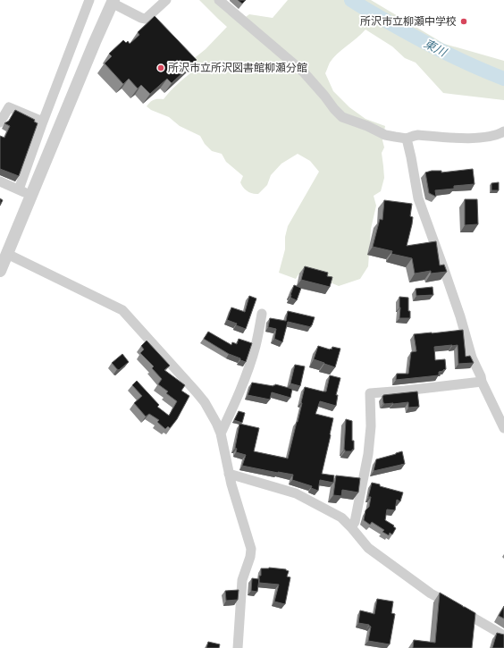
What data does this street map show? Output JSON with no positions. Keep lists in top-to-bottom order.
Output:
{
  "water": ["東川"],
  "places": ["所沢市立柳瀬中学校", "所沢市立所沢図書館柳瀬分館"]
}
